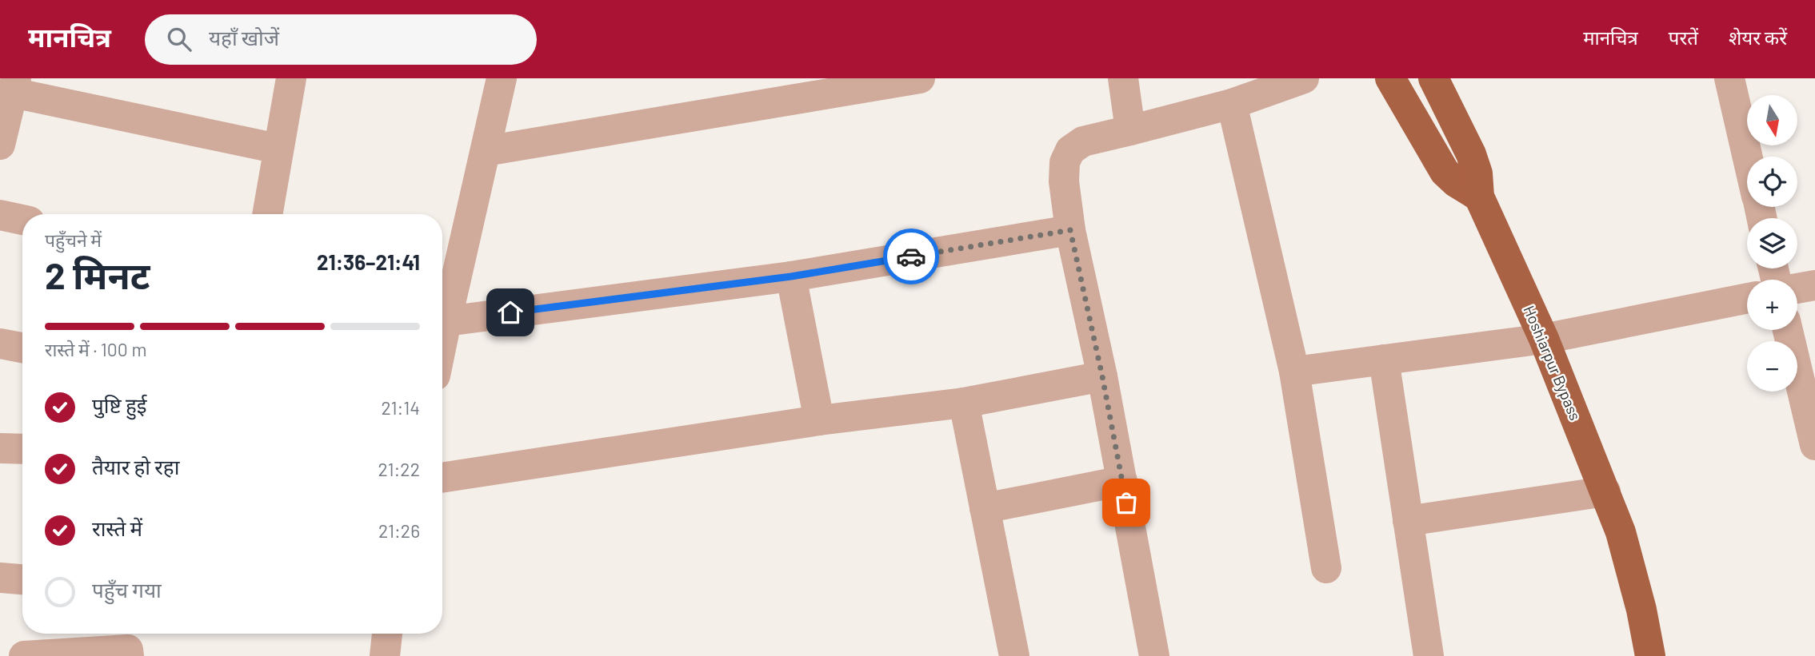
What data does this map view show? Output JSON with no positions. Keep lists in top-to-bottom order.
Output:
{
  "streets": {
    "highway": ["Hoshiarpur Bypass"]
  },
  "north": "bottom",
  "page": {
    "header": "मानचित्र",
    "search": "यहाँ खोजें",
    "nav": ["मानचित्र", "परतें", "शेयर करें"],
    "map_buttons": ["+", "−"],
    "heading": ["2 मिनट", "पहुँचने में", "21:36–21:41"],
    "bar": "रास्ते में · 100 m",
    "list": [
      ["पुष्टि हुई", "21:14"],
      ["तैयार हो रहा", "21:22"],
      ["रास्ते में", "21:26"],
      "पहुँच गया"
    ]
  }
}
